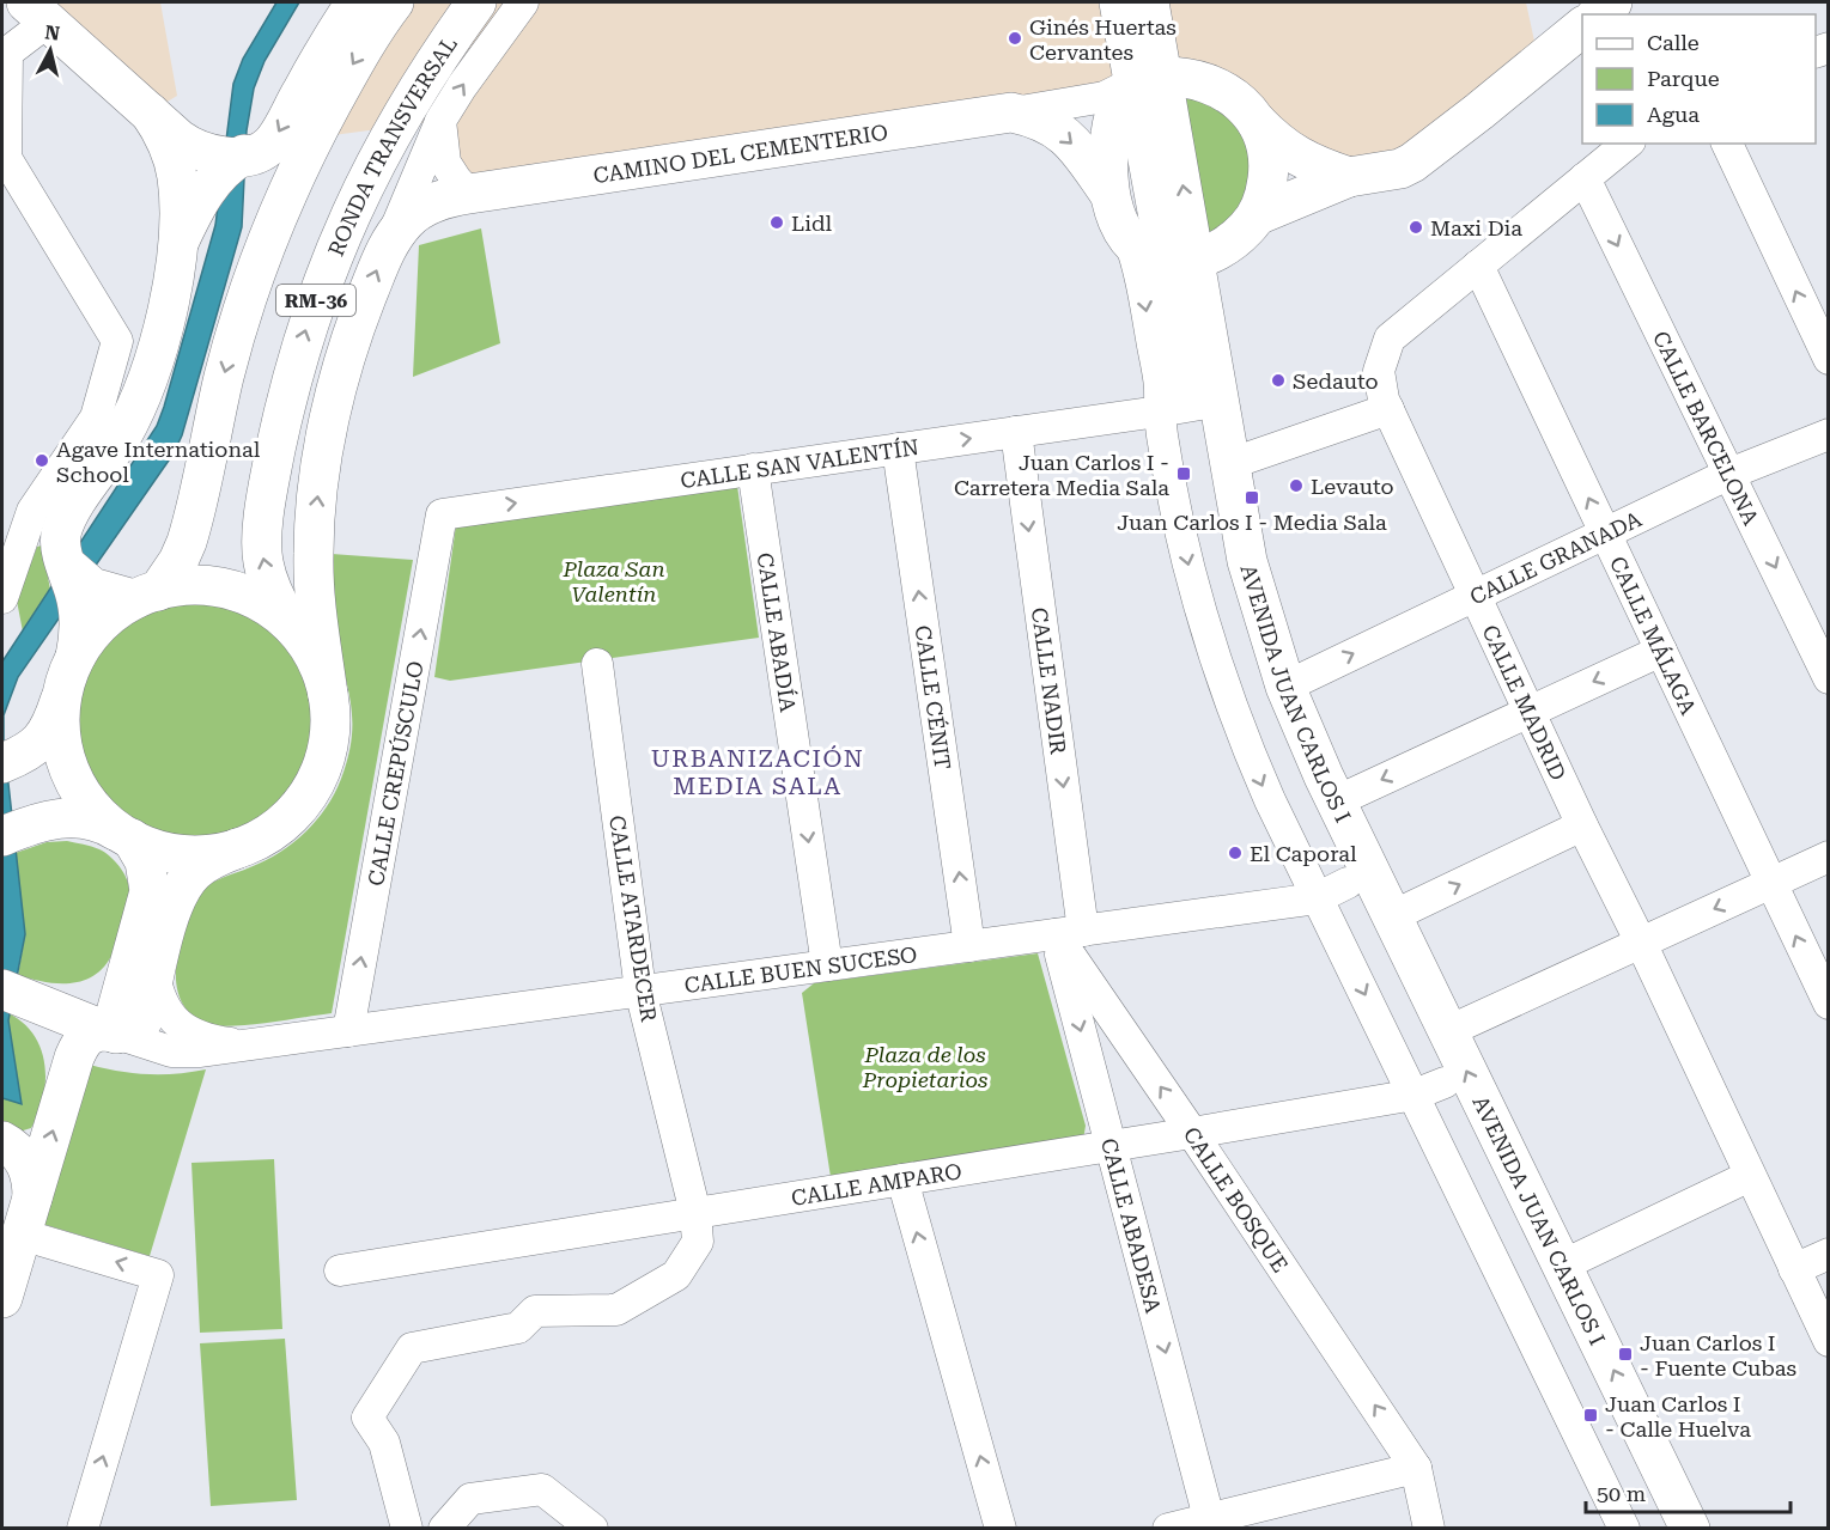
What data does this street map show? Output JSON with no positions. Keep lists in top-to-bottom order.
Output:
{
  "streets": {
    "main road": [
      "RONDA TRANSVERSAL",
      "CAMINO DEL CEMENTERIO",
      "RM-36",
      "AVENIDA JUAN CARLOS I"
    ],
    "street": [
      "CALLE BARCELONA",
      "CALLE SAN VALENTÍN",
      "CALLE GRANADA",
      "CALLE ABADÍA",
      "CALLE MÁLAGA",
      "CALLE NADIR",
      "CALLE CÉNIT",
      "CALLE MADRID",
      "CALLE CREPÚSCULO",
      "CALLE ATARDECER",
      "CALLE BUEN SUCESO",
      "CALLE AMPARO",
      "CALLE BOSQUE",
      "CALLE ABADESA"
    ]
  },
  "crossings": [
    ["RONDA TRANSVERSAL", "RM-36"],
    ["CAMINO DEL CEMENTERIO", "RM-36"],
    ["CAMINO DEL CEMENTERIO", "AVENIDA JUAN CARLOS I"],
    ["CALLE BARCELONA", "CALLE GRANADA"],
    ["CALLE BARCELONA", "CALLE MADRID"],
    ["CALLE SAN VALENTÍN", "CALLE ABADÍA"],
    ["CALLE SAN VALENTÍN", "CALLE NADIR"],
    ["CALLE SAN VALENTÍN", "AVENIDA JUAN CARLOS I"],
    ["CALLE SAN VALENTÍN", "CALLE CÉNIT"],
    ["CALLE SAN VALENTÍN", "CALLE CREPÚSCULO"],
    ["CALLE GRANADA", "CALLE MÁLAGA"],
    ["CALLE GRANADA", "AVENIDA JUAN CARLOS I"],
    ["CALLE GRANADA", "CALLE MADRID"],
    ["CALLE ABADÍA", "CALLE BUEN SUCESO"],
    ["CALLE MÁLAGA", "CALLE MADRID"],
    ["CALLE NADIR", "CALLE BUEN SUCESO"],
    ["CALLE NADIR", "CALLE BOSQUE"],
    ["CALLE NADIR", "CALLE ABADESA"],
    ["AVENIDA JUAN CARLOS I", "CALLE BUEN SUCESO"],
    ["AVENIDA JUAN CARLOS I", "CALLE AMPARO"],
    ["CALLE CÉNIT", "CALLE BUEN SUCESO"],
    ["CALLE CREPÚSCULO", "CALLE BUEN SUCESO"],
    ["CALLE ATARDECER", "CALLE BUEN SUCESO"],
    ["CALLE ATARDECER", "CALLE AMPARO"],
    ["CALLE BUEN SUCESO", "CALLE BOSQUE"],
    ["CALLE BUEN SUCESO", "CALLE ABADESA"],
    ["CALLE AMPARO", "CALLE BOSQUE"],
    ["CALLE AMPARO", "CALLE ABADESA"],
    ["CALLE BOSQUE", "CALLE ABADESA"]
  ],
  "one_way": [
    "CALLE SAN VALENTÍN",
    "CALLE ABADÍA",
    "CALLE MÁLAGA",
    "CALLE NADIR",
    "CALLE CÉNIT",
    "CALLE CREPÚSCULO",
    "CALLE BOSQUE"
  ],
  "districts": ["URBANIZACIÓN MEDIA SALA"],
  "parks": ["Plaza San Valentín", "Plaza de los Propietarios"],
  "places": {
    "other": [
      "Ginés Huertas Cervantes",
      "Lidl",
      "Maxi Dia",
      "Sedauto",
      "Agave International School",
      "Levauto",
      "El Caporal"
    ],
    "transit": [
      "Juan Carlos I - Carretera Media Sala",
      "Juan Carlos I - Media Sala",
      "Juan Carlos I - Fuente Cubas",
      "Juan Carlos I - Calle Huelva"
    ]
  },
  "legend": ["Calle", "Parque", "Agua"],
  "scale_bar": "50 m",
  "north": "top"
}
